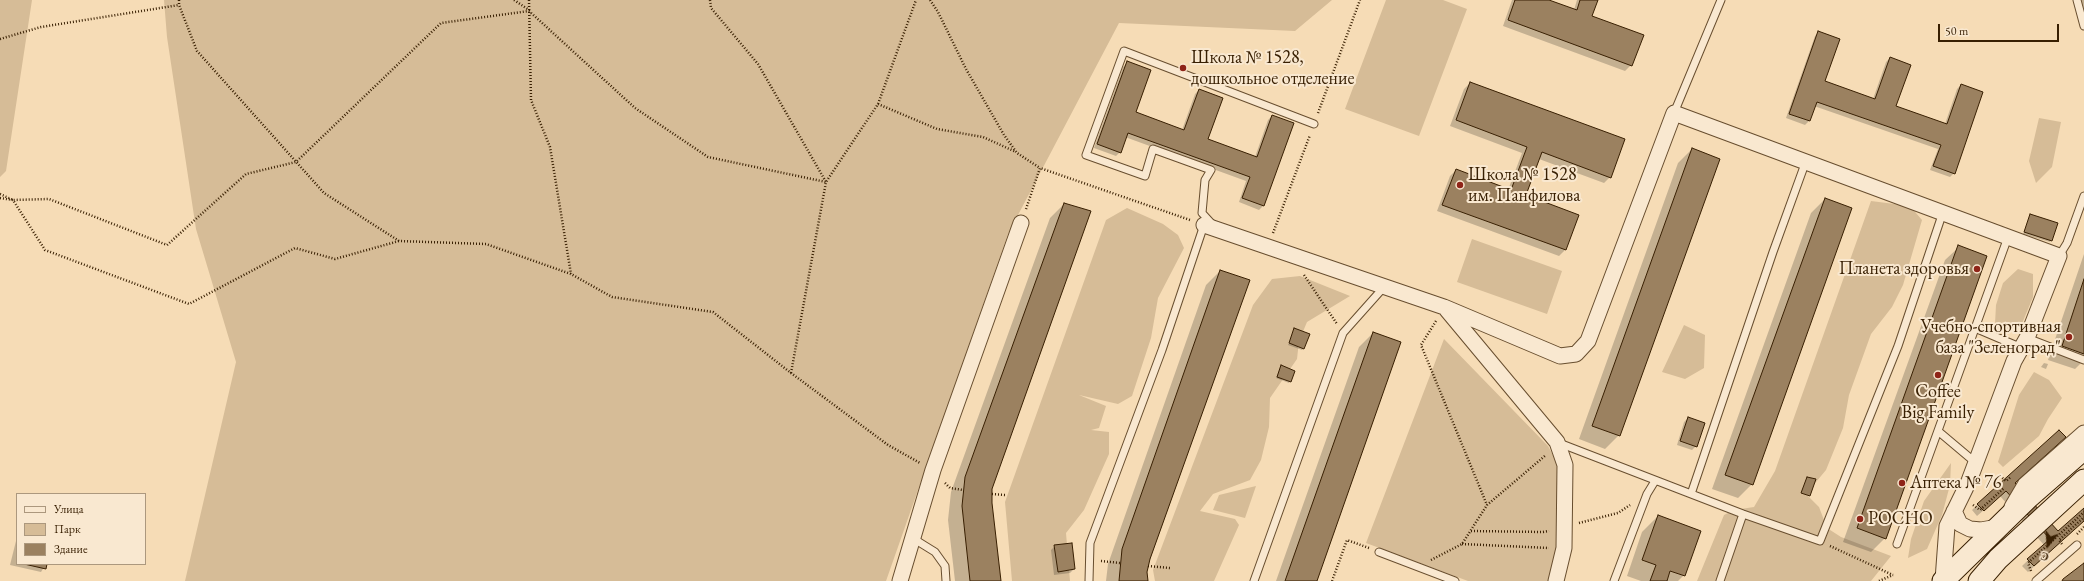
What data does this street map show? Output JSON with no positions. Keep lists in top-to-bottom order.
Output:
{
  "places": [
    "Школа № 1528, дошкольное отделение",
    "Школа № 1528 им. Панфилова",
    "Планета здоровья",
    "Учебно-спортивная база \"Зеленоград\"",
    "Coffee Big Family",
    "Аптека № 76",
    "РОСНО"
  ],
  "legend": ["Улица", "Парк", "Здание"],
  "scale_bar": "50 m",
  "north": "bottom"
}
